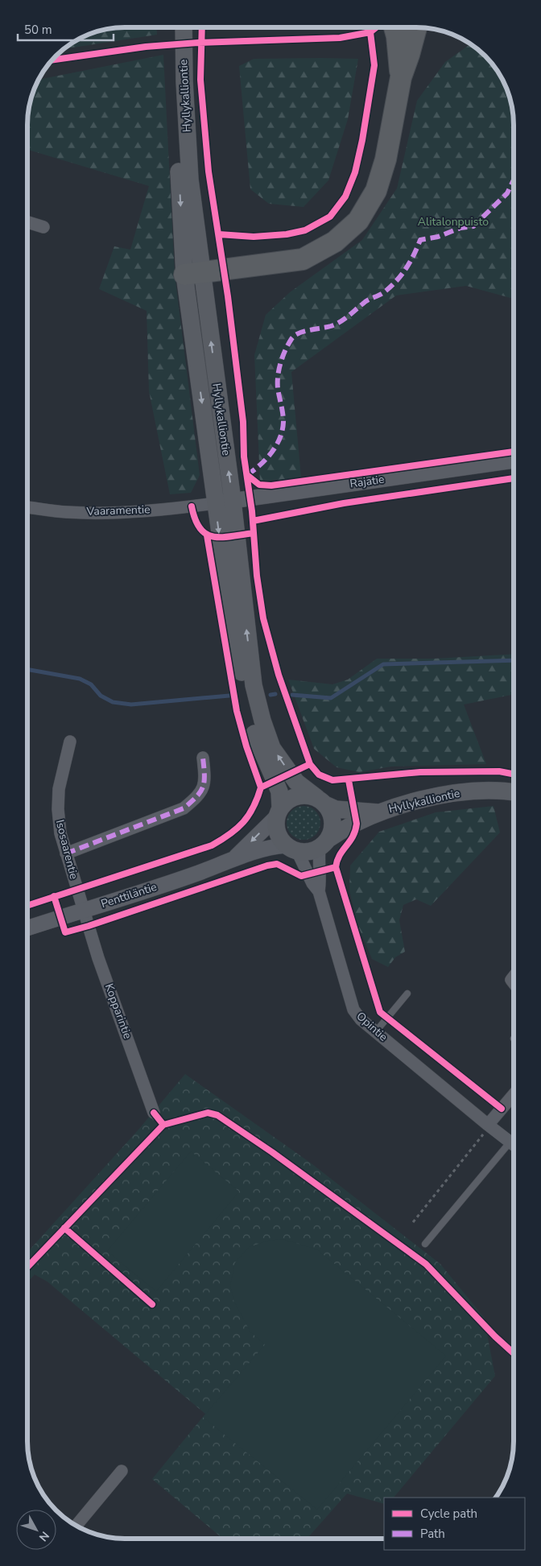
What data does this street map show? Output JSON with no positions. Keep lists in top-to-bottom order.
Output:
{
  "streets": {
    "main road": ["Hyllykalliontie"],
    "street": [
      "Rajatie",
      "Vaaramentie",
      "Isosaarentie",
      "Penttiläntie",
      "Kopparintie",
      "Opintie"
    ]
  },
  "crossings": [
    ["Hyllykalliontie", "Rajatie"],
    ["Hyllykalliontie", "Vaaramentie"],
    ["Hyllykalliontie", "Penttiläntie"],
    ["Hyllykalliontie", "Opintie"],
    ["Rajatie", "Vaaramentie"],
    ["Isosaarentie", "Penttiläntie"],
    ["Isosaarentie", "Kopparintie"],
    ["Penttiläntie", "Kopparintie"],
    ["Penttiläntie", "Opintie"]
  ],
  "parks": ["Alitalonpuisto"],
  "legend": ["Cycle path", "Path"],
  "scale_bar": "50 m",
  "north": "bottom right"
}
